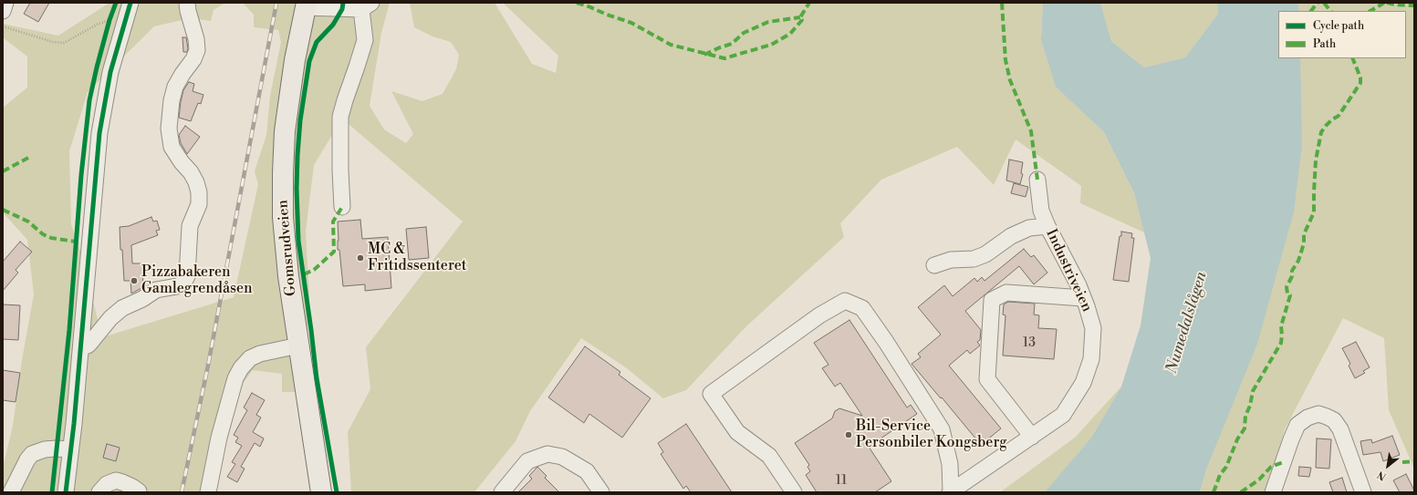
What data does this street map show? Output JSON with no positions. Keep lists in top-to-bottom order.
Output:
{
  "streets": {
    "main road": ["Gomsrudveien"],
    "street": ["Industriveien"]
  },
  "water": ["Numedalslågen"],
  "places": ["MC & Fritidssenteret", "Pizzabakeren Gamlegrendåsen", "Bil-Service Personbiler Kongsberg"],
  "house_numbers": ["13", "11"],
  "legend": ["Cycle path", "Path"],
  "north": "bottom left"
}
